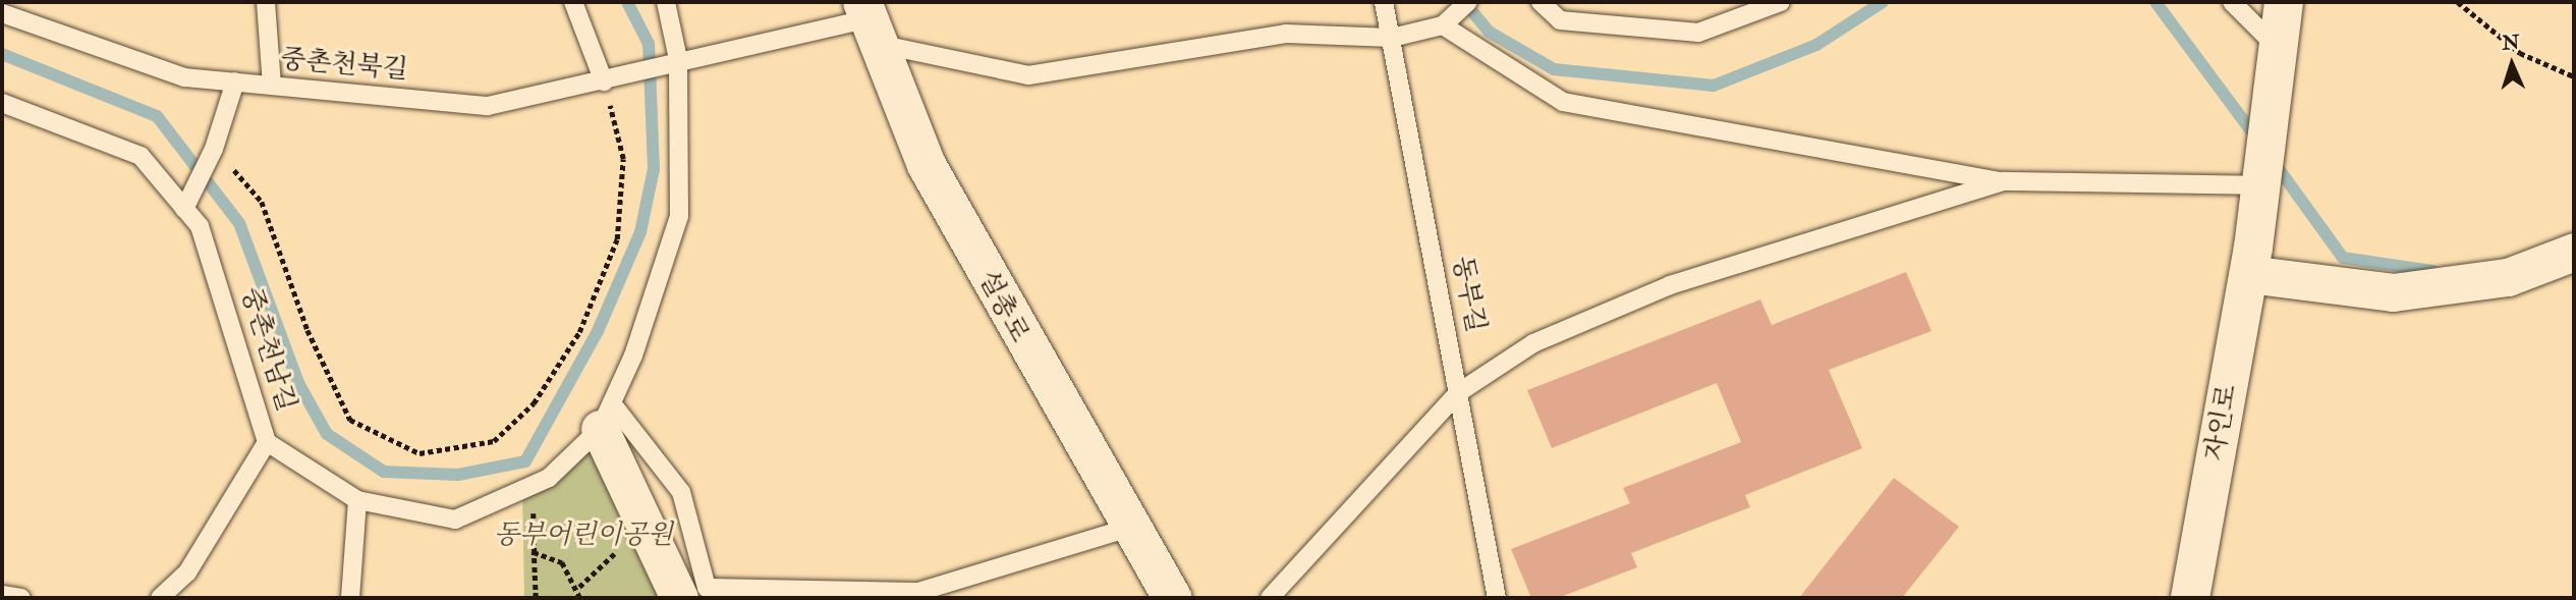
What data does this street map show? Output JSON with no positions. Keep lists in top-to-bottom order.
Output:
{
  "streets": {
    "main road": ["설총로", "자인로"],
    "lane": ["중촌천북길", "동부길", "중촌천남길"]
  },
  "crossings": [
    ["중촌천북길", "설총로"],
    ["중촌천북길", "중촌천남길"]
  ],
  "parks": ["동부어린이공원"],
  "north": "top"
}
